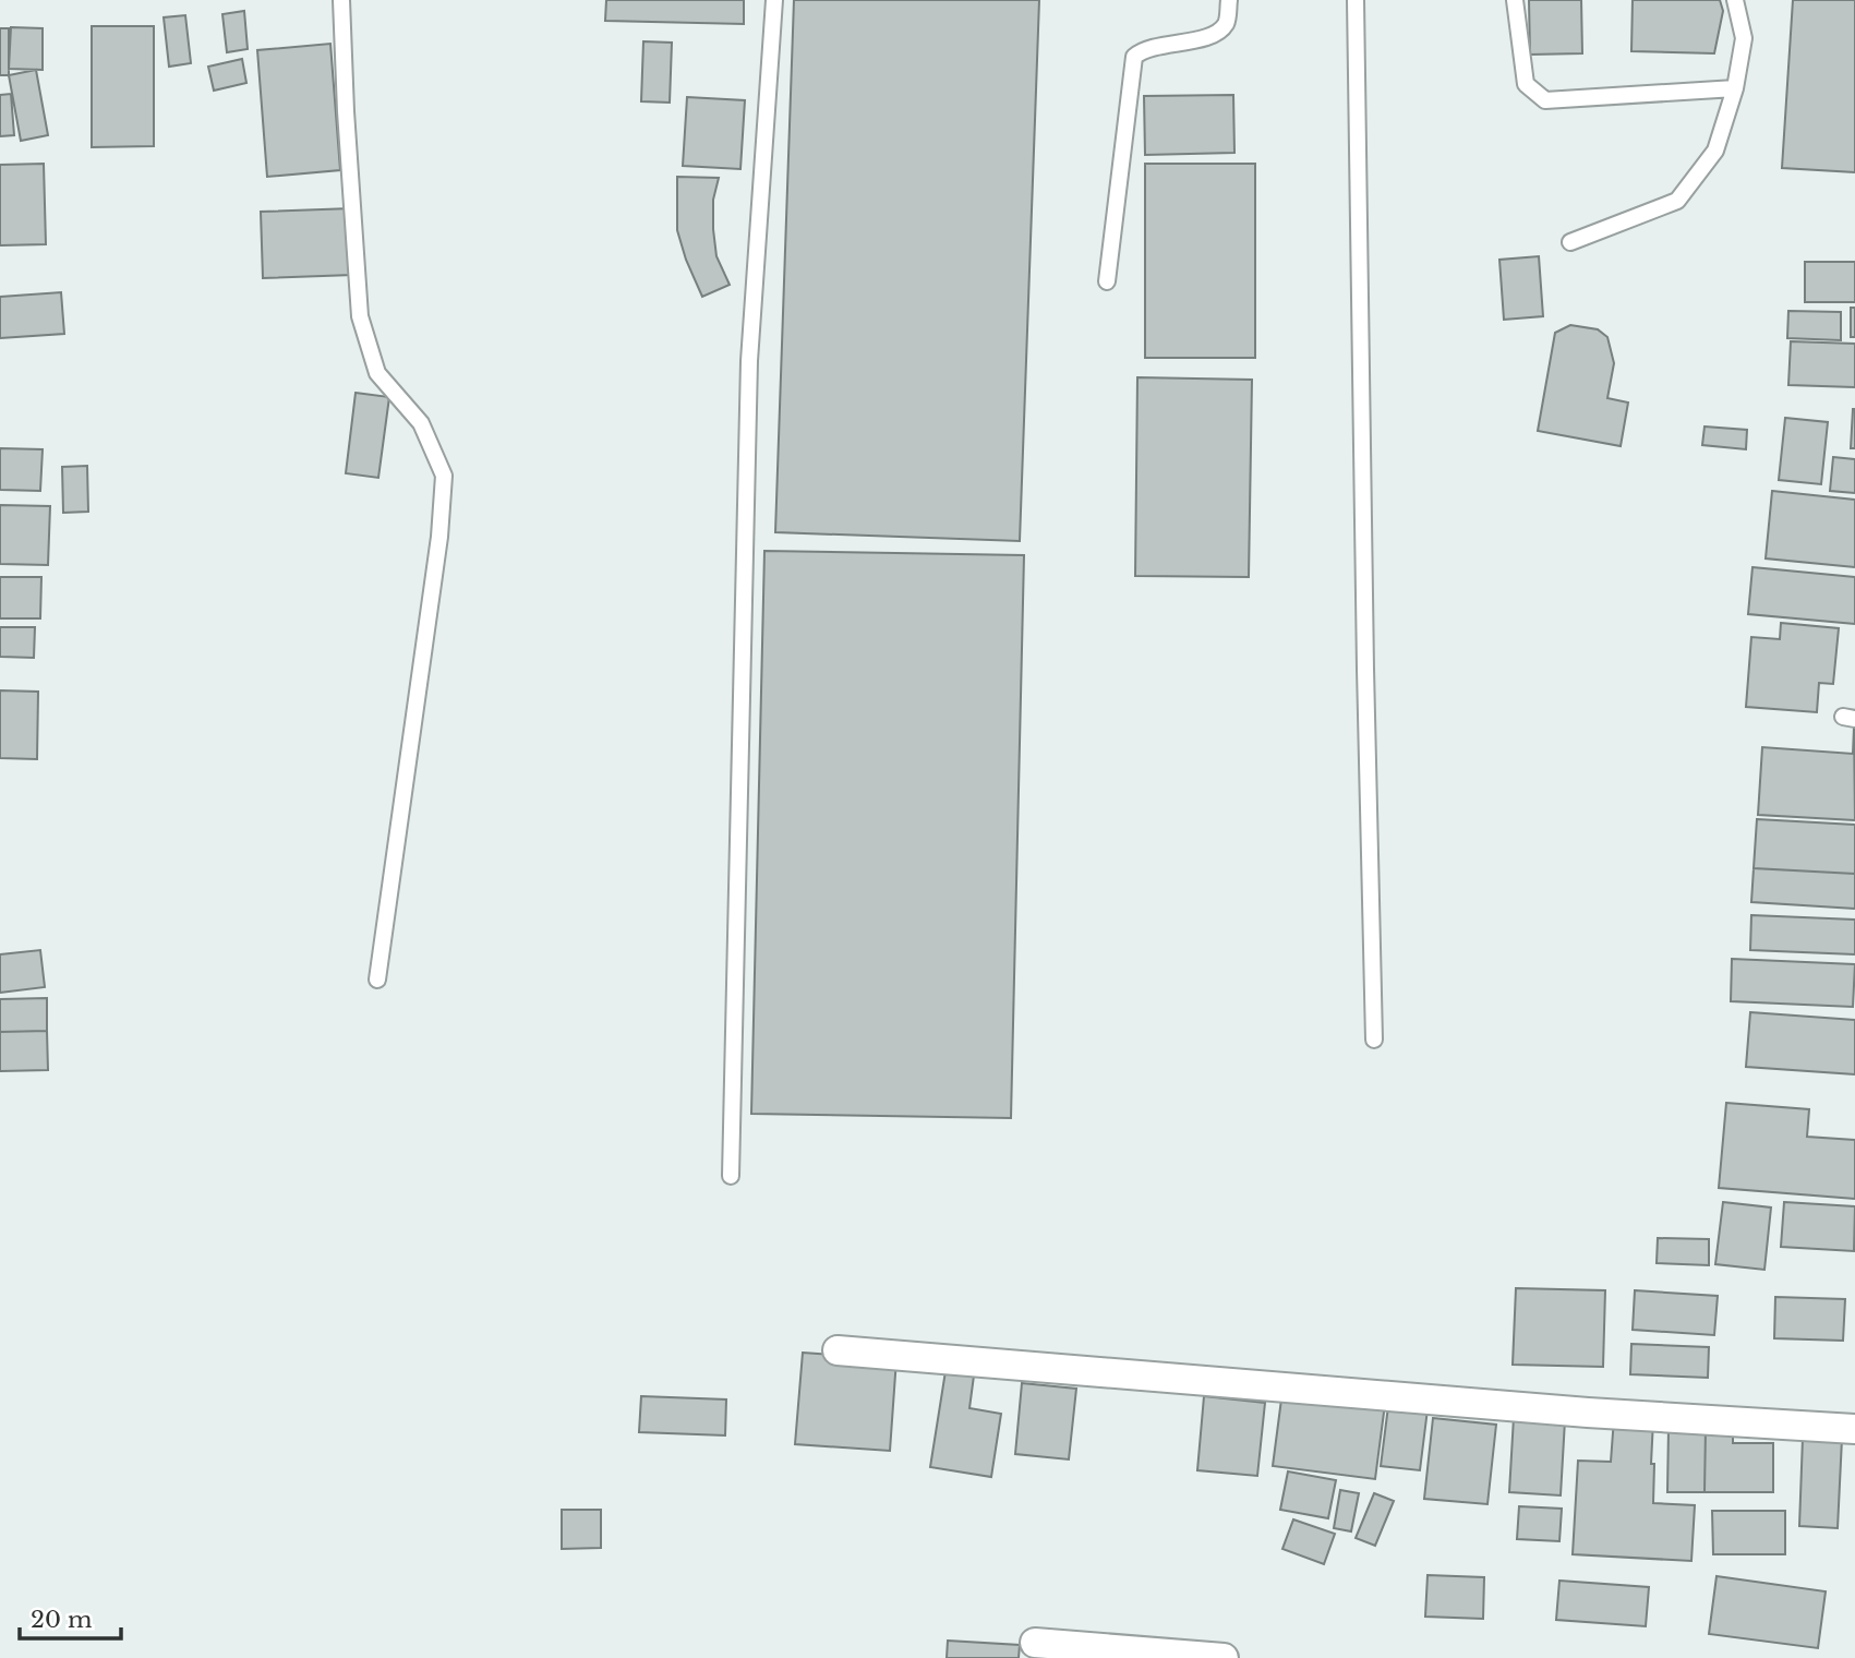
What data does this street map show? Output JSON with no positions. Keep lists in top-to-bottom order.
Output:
{
  "scale_bar": "20 m"
}
